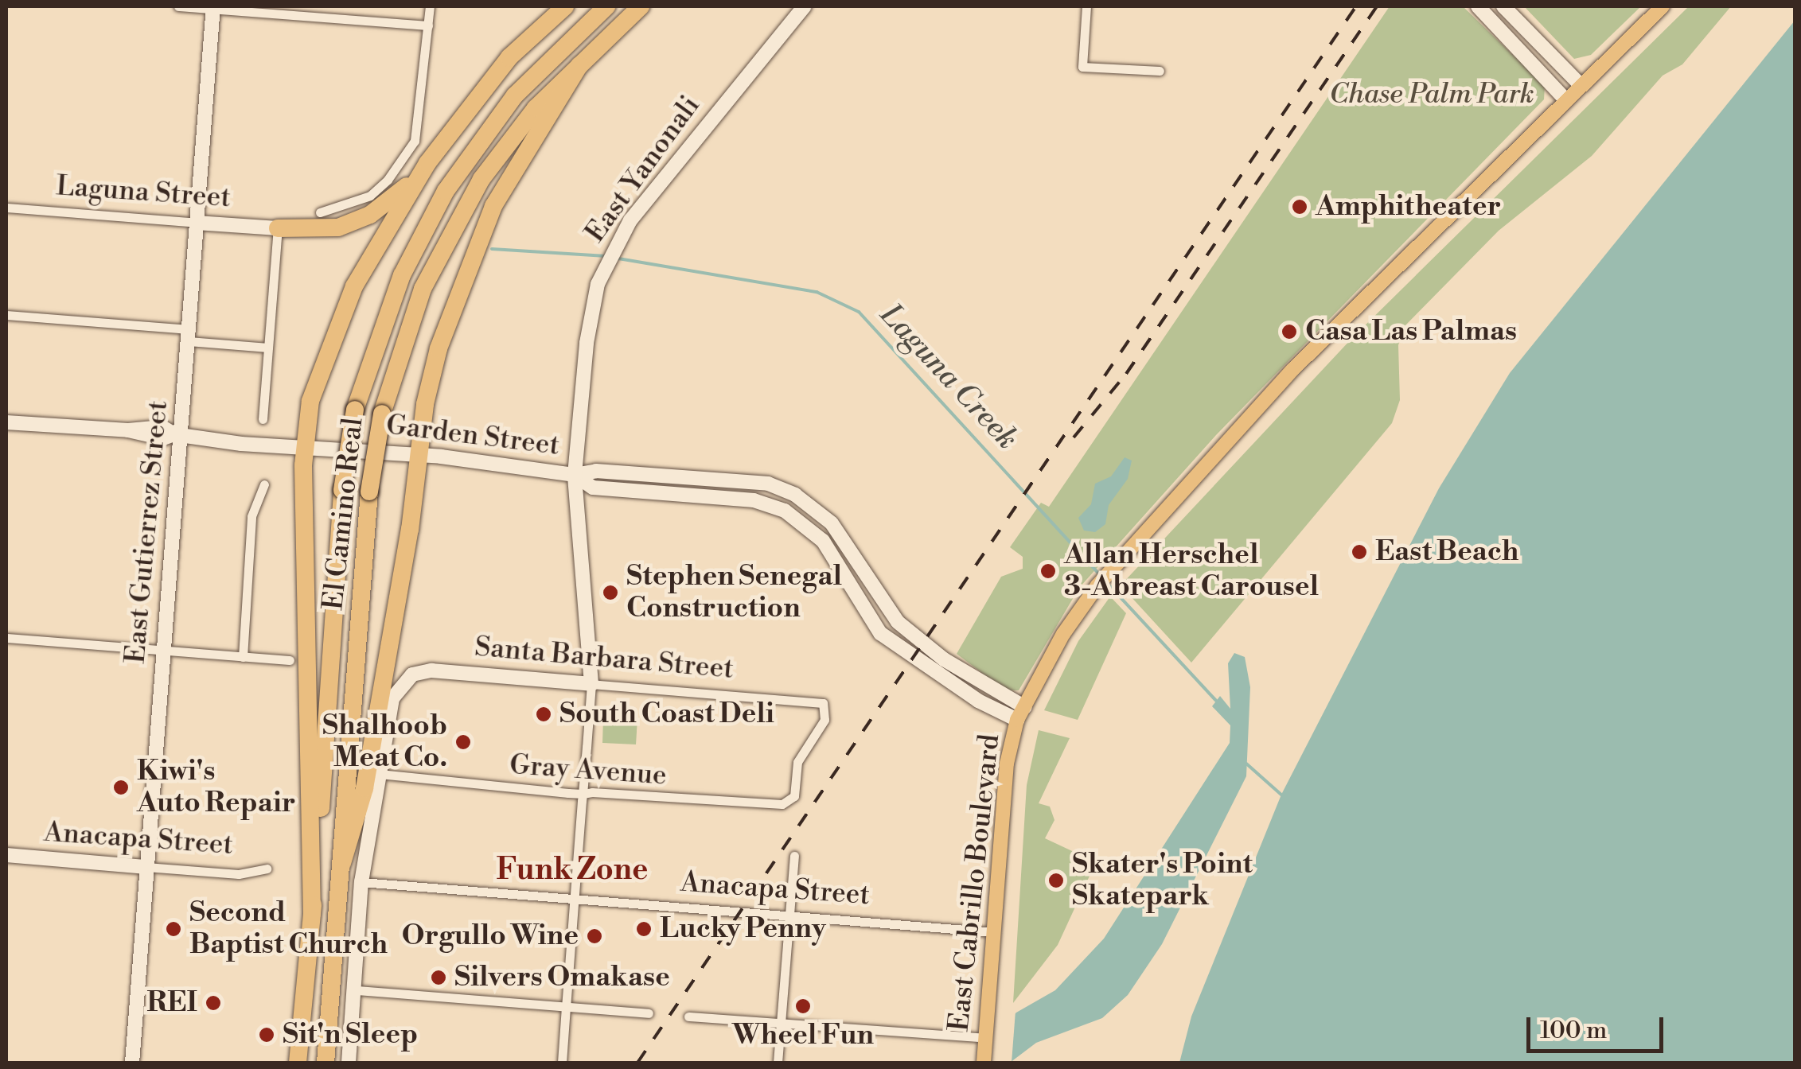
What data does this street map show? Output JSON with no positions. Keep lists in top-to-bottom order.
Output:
{
  "streets": {
    "highway": ["El Camino Real"],
    "main road": [
      "East Yanonali",
      "Laguna Street",
      "Garden Street",
      "East Gutierrez Street",
      "Santa Barbara Street",
      "Anacapa Street",
      "East Cabrillo Boulevard"
    ],
    "street": ["Gray Avenue"]
  },
  "crossings": [
    ["East Yanonali", "Garden Street"],
    ["East Yanonali", "Santa Barbara Street"],
    ["Laguna Street", "East Gutierrez Street"],
    ["Garden Street", "East Gutierrez Street"],
    ["Garden Street", "East Cabrillo Boulevard"],
    ["East Gutierrez Street", "Anacapa Street"],
    ["Santa Barbara Street", "Gray Avenue"],
    ["Anacapa Street", "East Cabrillo Boulevard"]
  ],
  "districts": ["Funk Zone"],
  "water": ["Laguna Creek"],
  "parks": ["Chase Palm Park"],
  "places": [
    "Amphitheater",
    "Casa Las Palmas",
    "East Beach",
    "Allan Herschel 3-Abreast Carousel",
    "Stephen Senegal Construction",
    "South Coast Deli",
    "Shalhoob Meat Co.",
    "Kiwi's Auto Repair",
    "Skater's Point Skatepark",
    "Second Baptist Church",
    "Lucky Penny",
    "Orgullo Wine",
    "Silvers Omakase",
    "REI",
    "Wheel Fun",
    "Sit'n Sleep"
  ],
  "scale_bar": "100 m"
}
